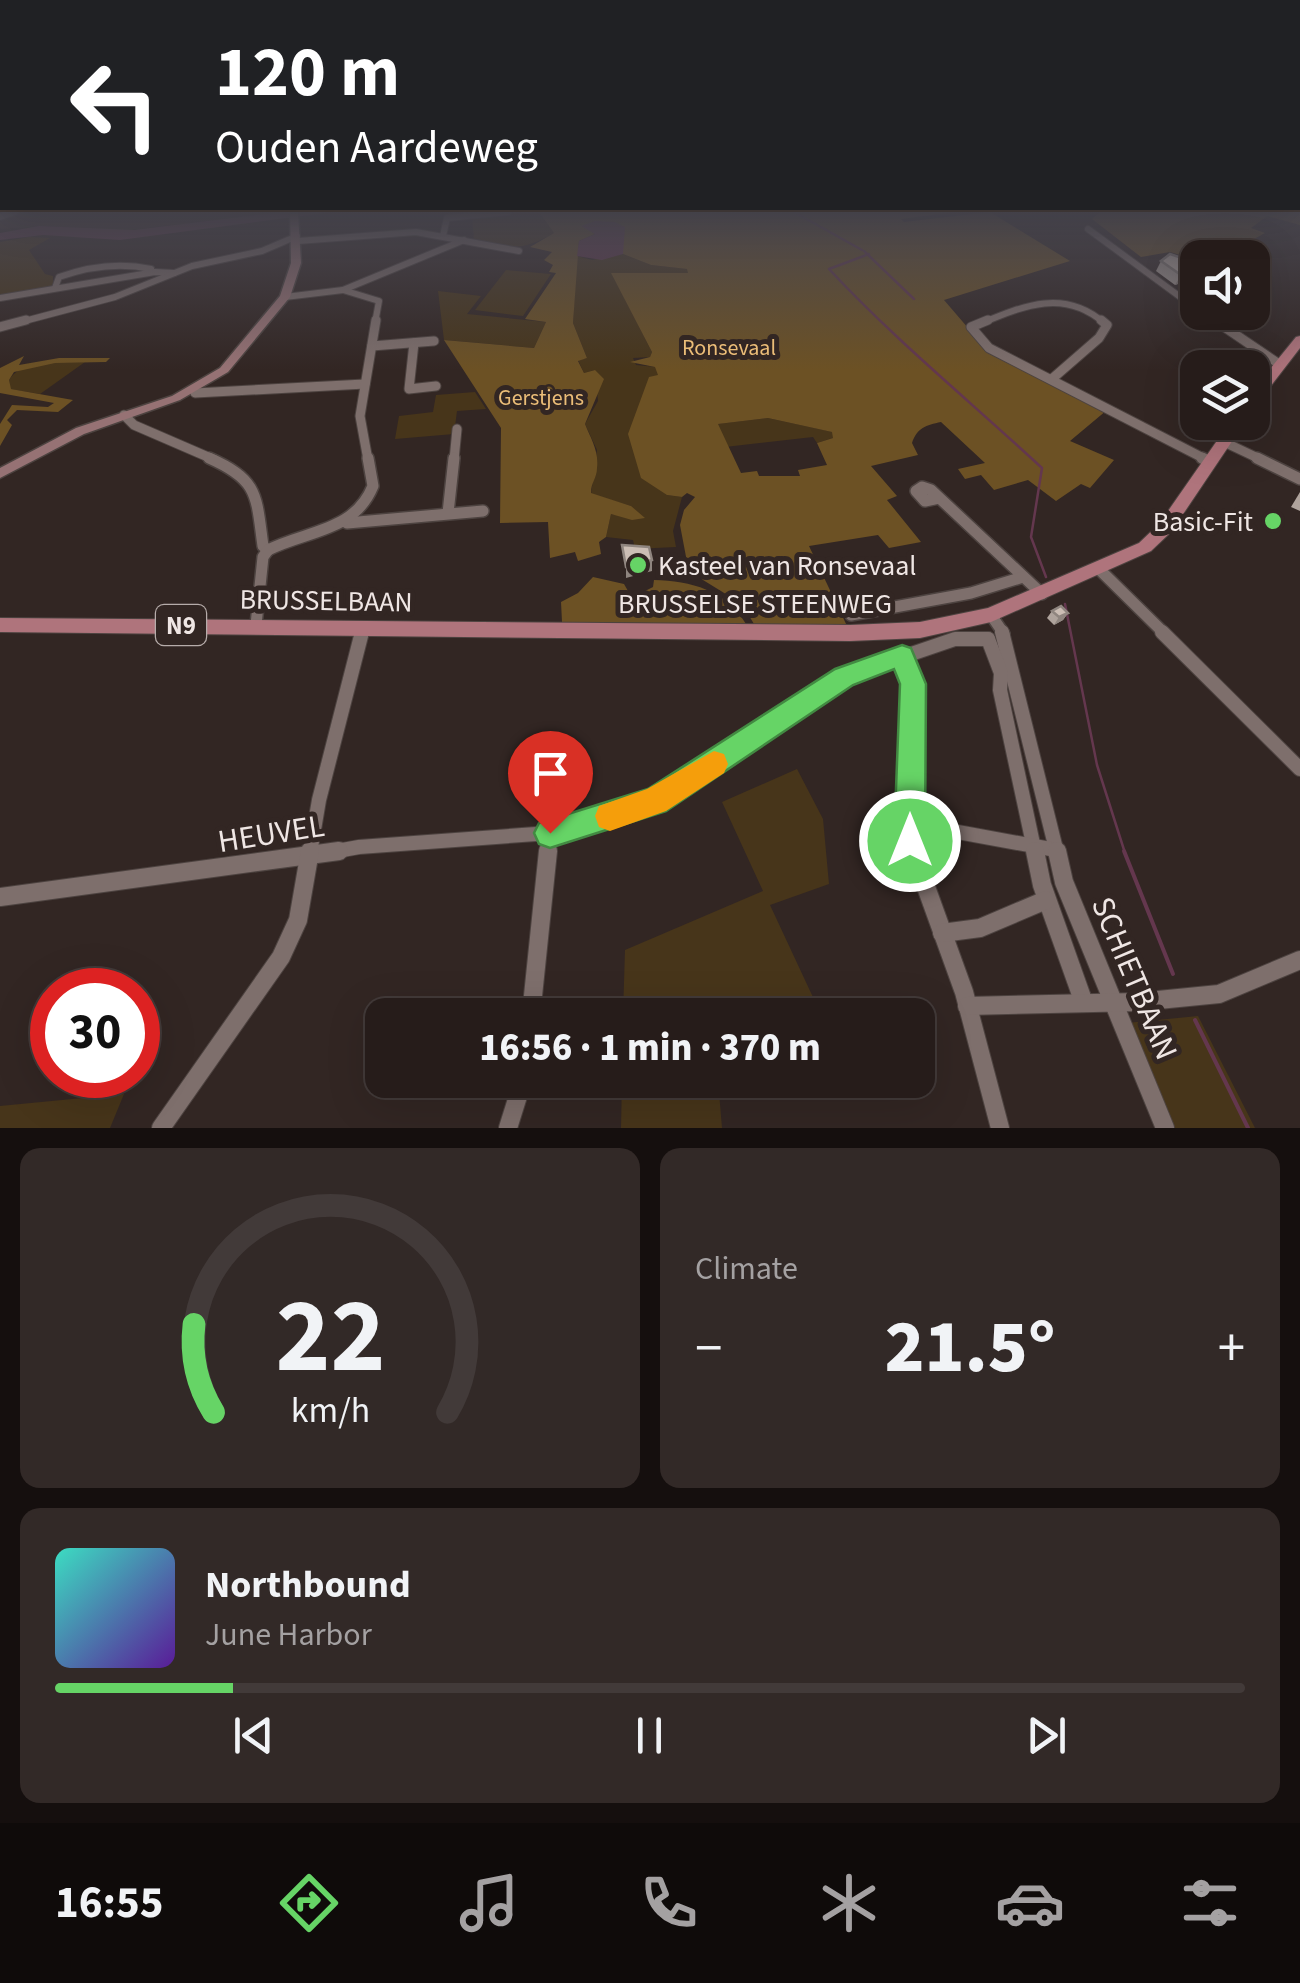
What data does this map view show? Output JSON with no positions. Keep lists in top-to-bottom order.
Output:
{
  "streets": {
    "main road": ["BRUSSELBAAN", "BRUSSELSE STEENWEG", "N9"],
    "street": ["HEUVEL", "SCHIETBAAN"]
  },
  "crossings": [
    ["BRUSSELBAAN", "BRUSSELSE STEENWEG"],
    ["BRUSSELSE STEENWEG", "HEUVEL"],
    ["BRUSSELSE STEENWEG", "SCHIETBAAN"]
  ],
  "parks": ["Ronsevaal", "Gerstjens"],
  "places": ["Basic-Fit", "Kasteel van Ronsevaal"],
  "page": {
    "turn": ["120 m", "Ouden Aardeweg"],
    "limit": "30",
    "trip": "16:56 · 1 min · 370 m",
    "tile": "Climate",
    "heat": ["−", "21.5°", "+"],
    "song": ["Northbound", "June Harbor"],
    "tabs": "16:55",
    "gauge": ["22", "km/h"]
  }
}
